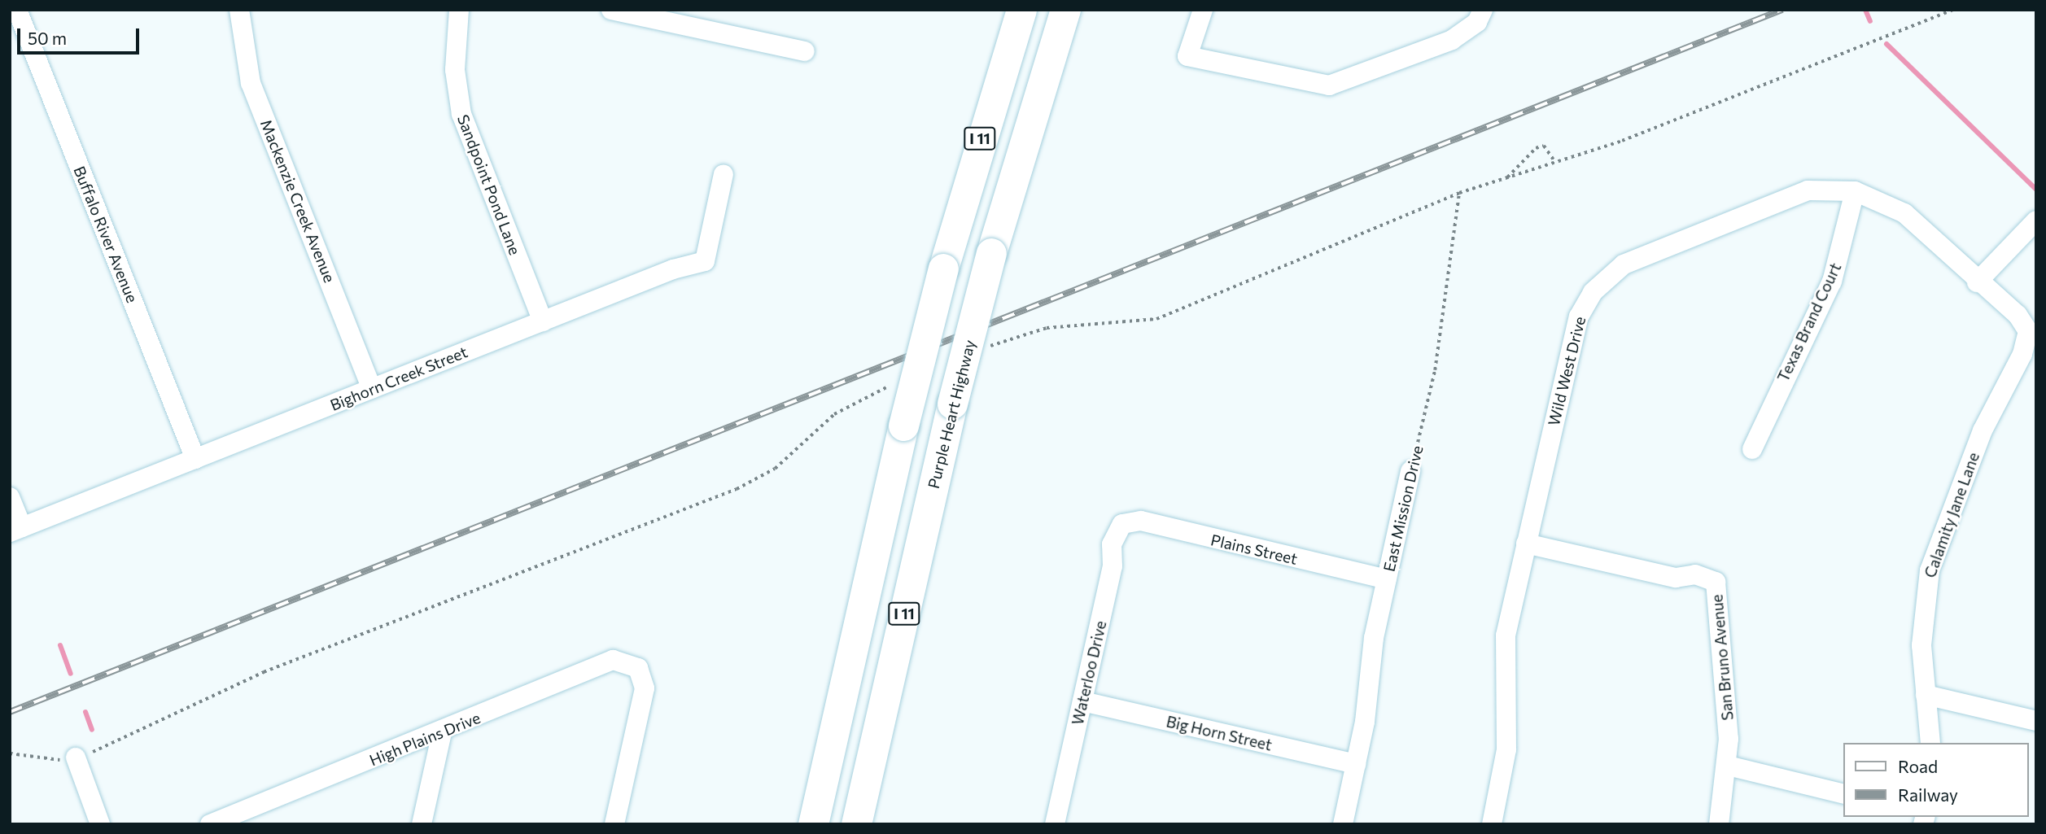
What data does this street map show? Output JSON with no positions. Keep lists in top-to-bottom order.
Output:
{
  "streets": {
    "highway": ["I 11", "Purple Heart Highway"],
    "street": [
      "Sandpoint Pond Lane",
      "Mackenzie Creek Avenue",
      "Buffalo River Avenue",
      "Texas Brand Court",
      "Wild West Drive",
      "Bighorn Creek Street",
      "East Mission Drive",
      "Calamity Jane Lane",
      "Plains Street",
      "San Bruno Avenue",
      "Waterloo Drive",
      "Big Horn Street",
      "High Plains Drive"
    ]
  },
  "crossings": [
    ["Sandpoint Pond Lane", "Bighorn Creek Street"],
    ["Mackenzie Creek Avenue", "Bighorn Creek Street"],
    ["Buffalo River Avenue", "Bighorn Creek Street"],
    ["Texas Brand Court", "Wild West Drive"],
    ["Wild West Drive", "Calamity Jane Lane"],
    ["Wild West Drive", "San Bruno Avenue"],
    ["East Mission Drive", "Plains Street"],
    ["East Mission Drive", "Big Horn Street"],
    ["Plains Street", "Waterloo Drive"],
    ["Waterloo Drive", "Big Horn Street"]
  ],
  "legend": ["Road", "Railway"],
  "scale_bar": "50 m"
}
